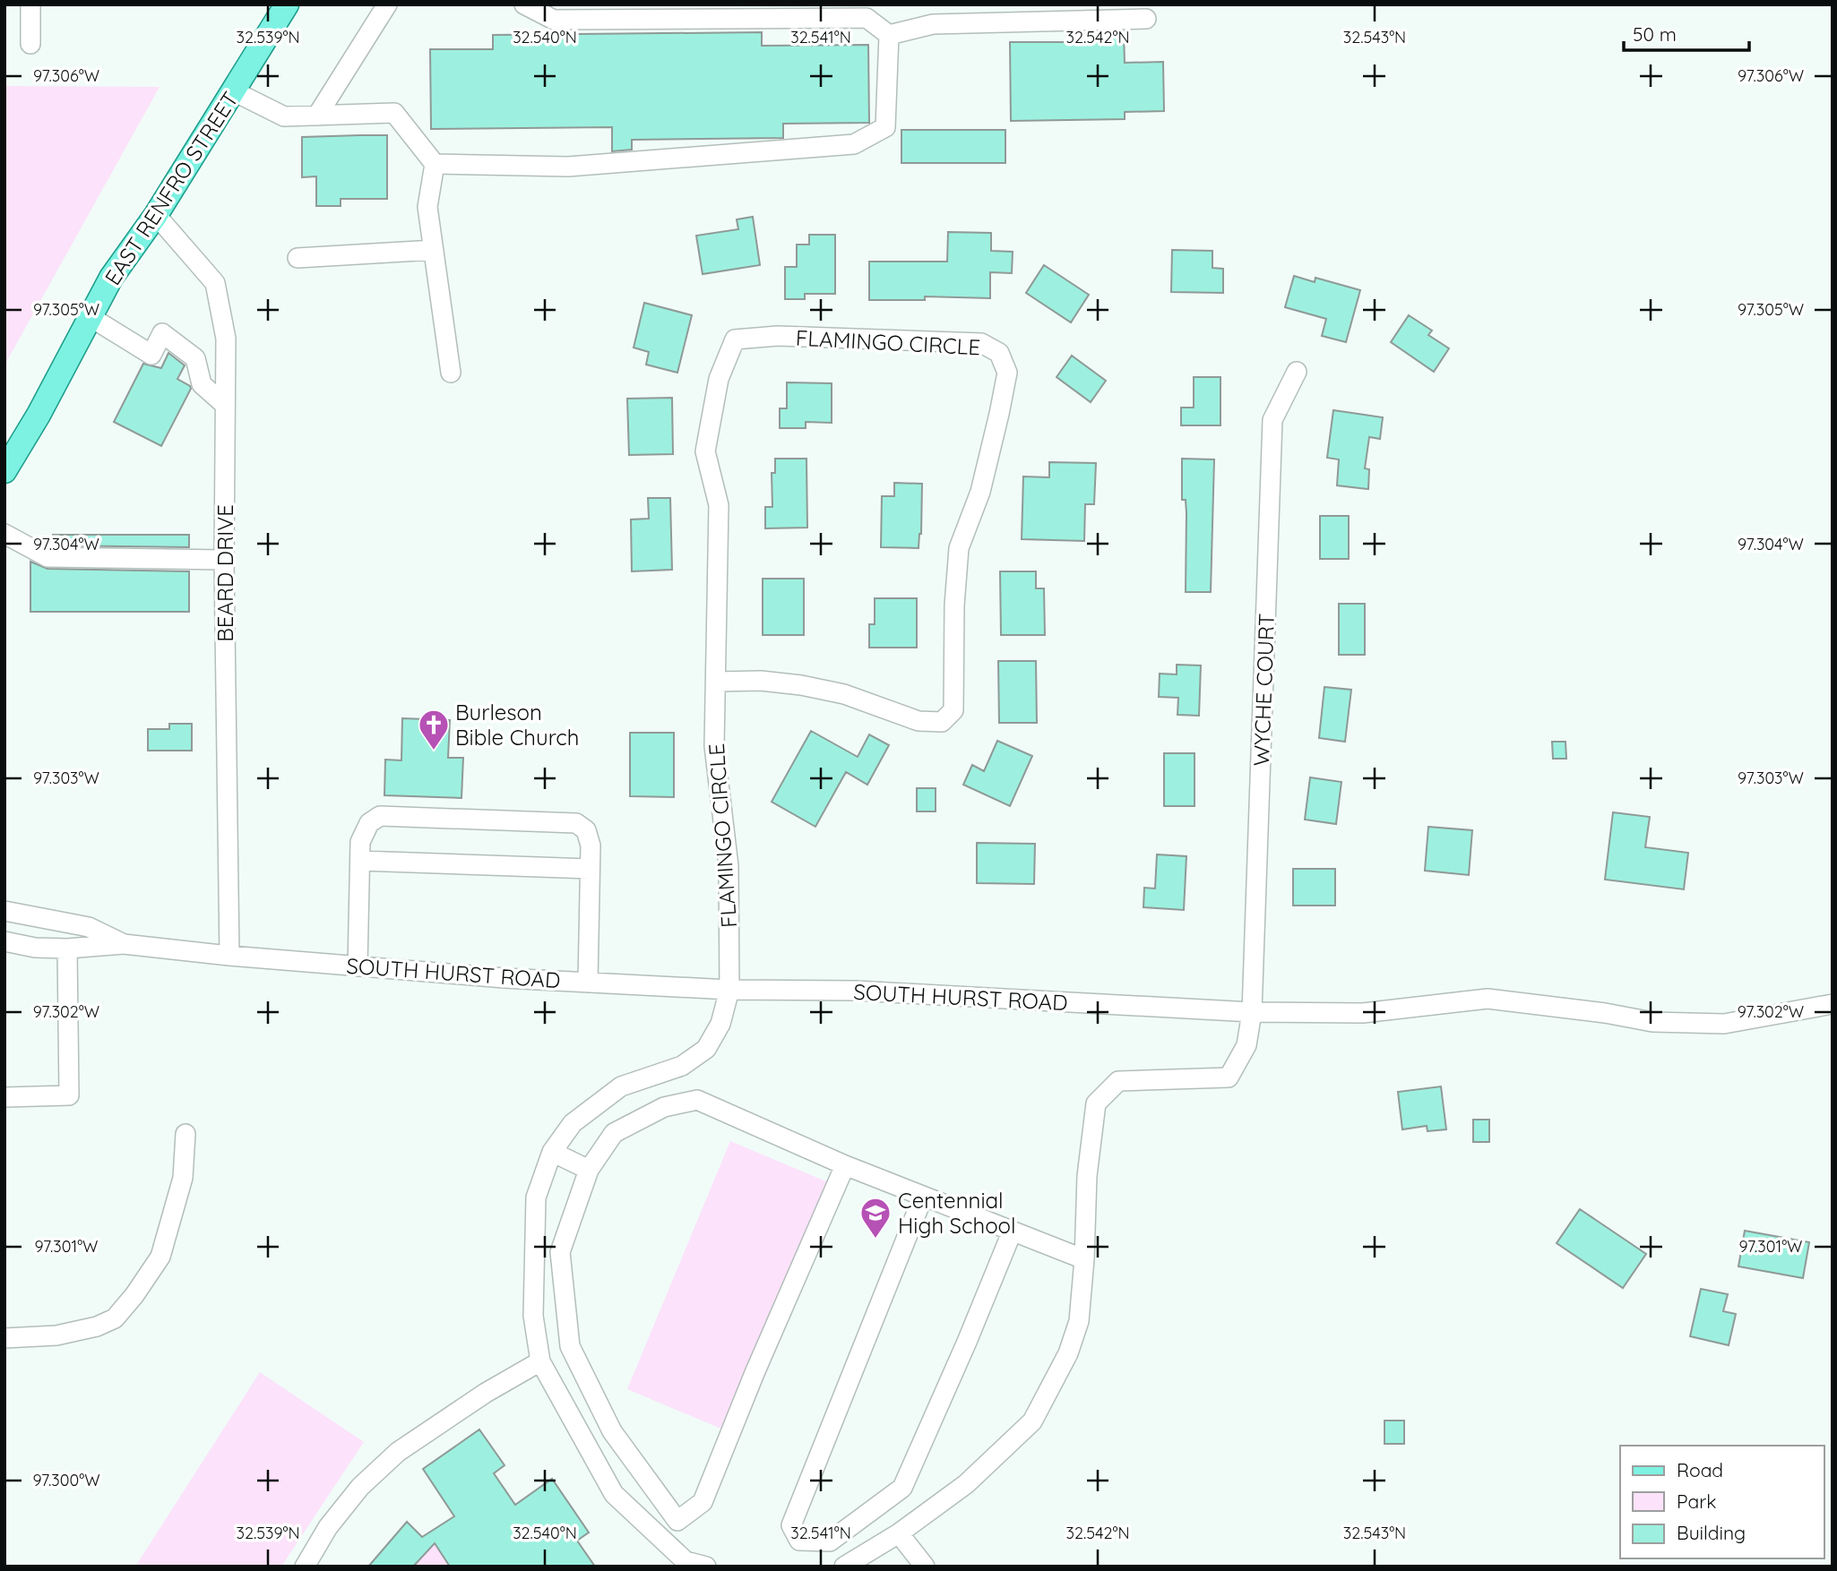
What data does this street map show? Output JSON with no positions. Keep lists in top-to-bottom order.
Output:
{
  "streets": {
    "main road": ["EAST RENFRO STREET"],
    "street": [
      "FLAMINGO CIRCLE",
      "BEARD DRIVE",
      "WYCHE COURT",
      "SOUTH HURST ROAD"
    ]
  },
  "crossings": [
    ["EAST RENFRO STREET", "BEARD DRIVE"],
    ["FLAMINGO CIRCLE", "SOUTH HURST ROAD"],
    ["BEARD DRIVE", "SOUTH HURST ROAD"],
    ["WYCHE COURT", "SOUTH HURST ROAD"]
  ],
  "places": {
    "church": ["Burleson Bible Church"],
    "school or university": ["Centennial High School"]
  },
  "legend": ["Road", "Park", "Building"],
  "scale_bar": "50 m",
  "coordinates": [
    "32.539°N",
    "32.540°N",
    "32.541°N",
    "32.542°N",
    "32.543°N",
    "97.306°W",
    "97.305°W",
    "97.304°W",
    "97.303°W",
    "97.302°W",
    "97.301°W",
    "97.300°W"
  ]
}
